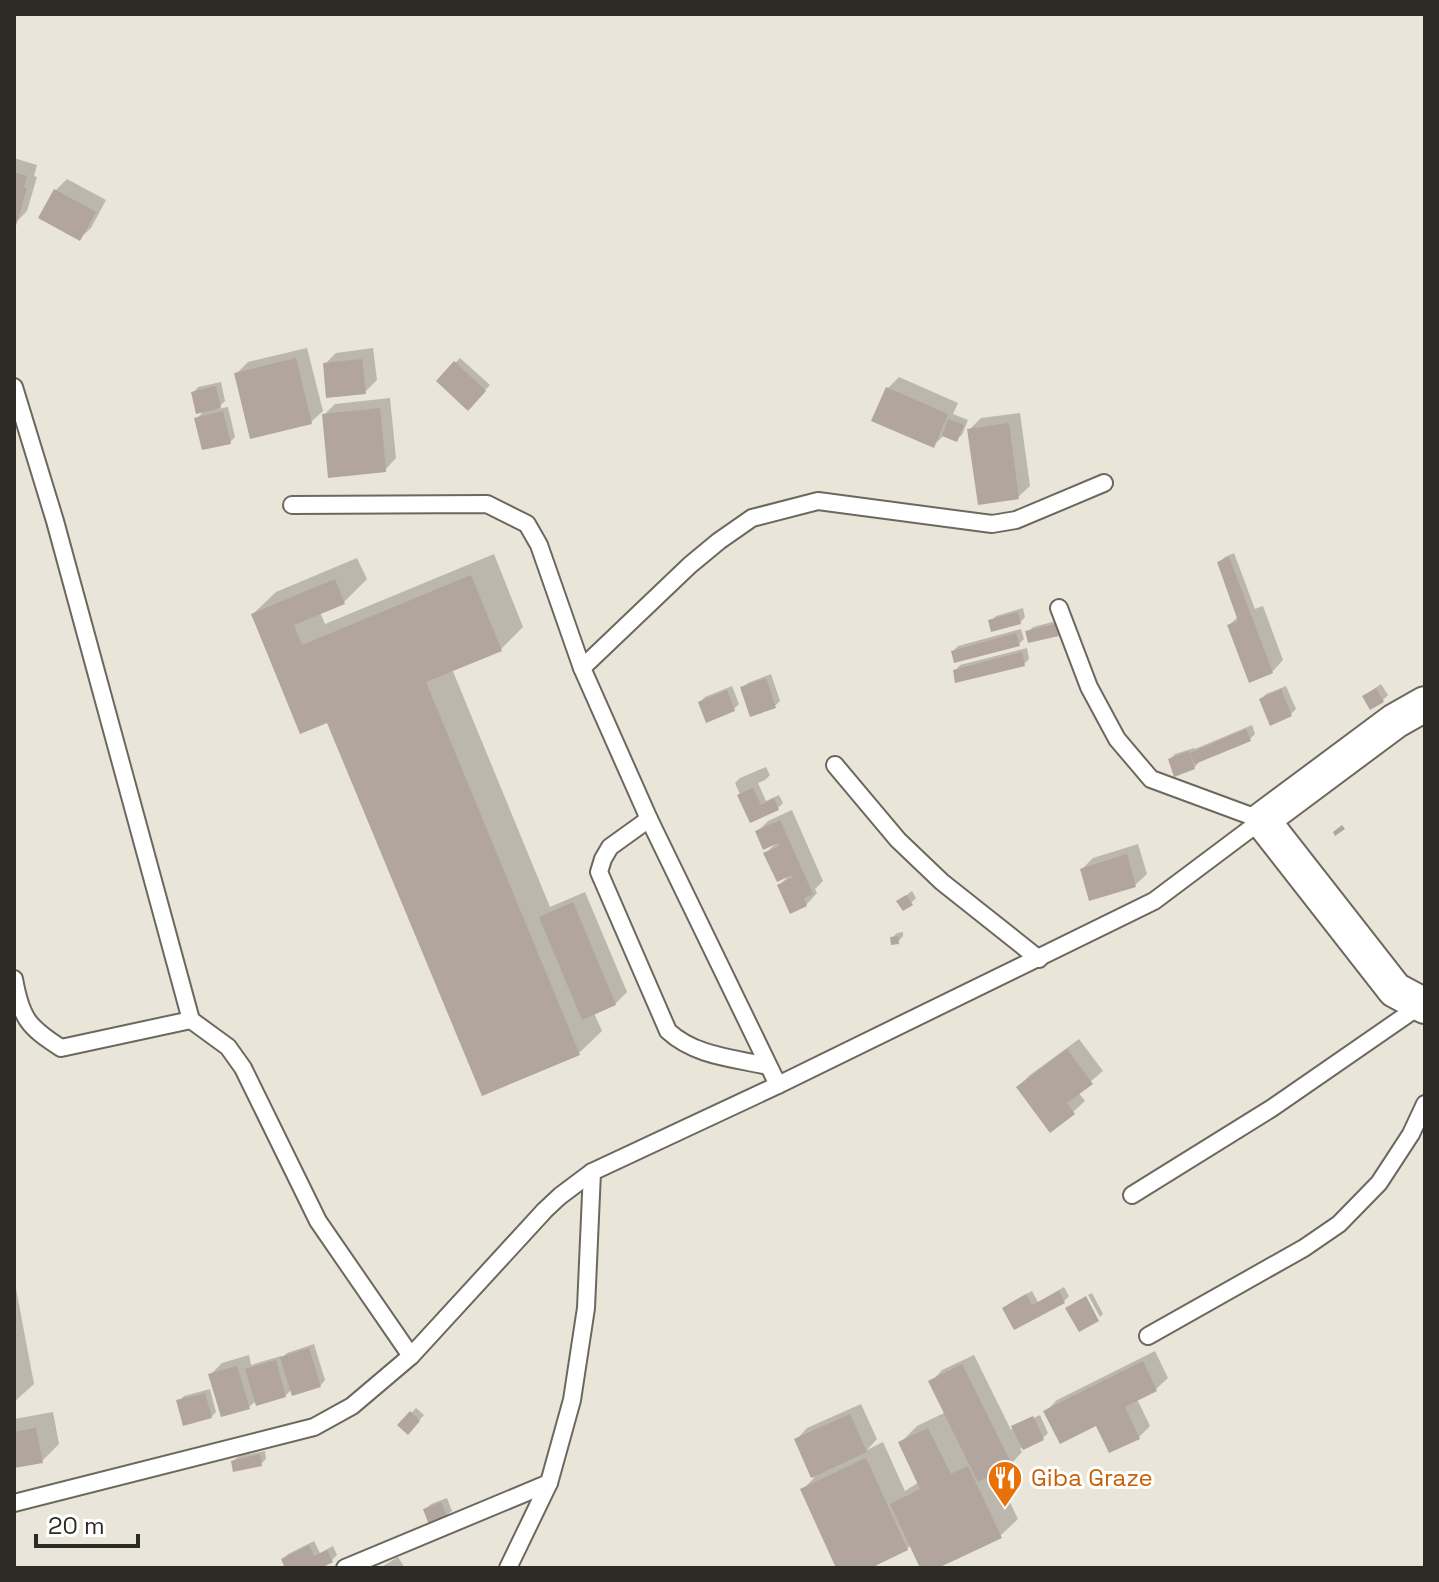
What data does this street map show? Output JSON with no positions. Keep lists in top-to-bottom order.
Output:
{
  "places": {
    "restaurant": ["Giba Graze"]
  },
  "scale_bar": "20 m"
}
